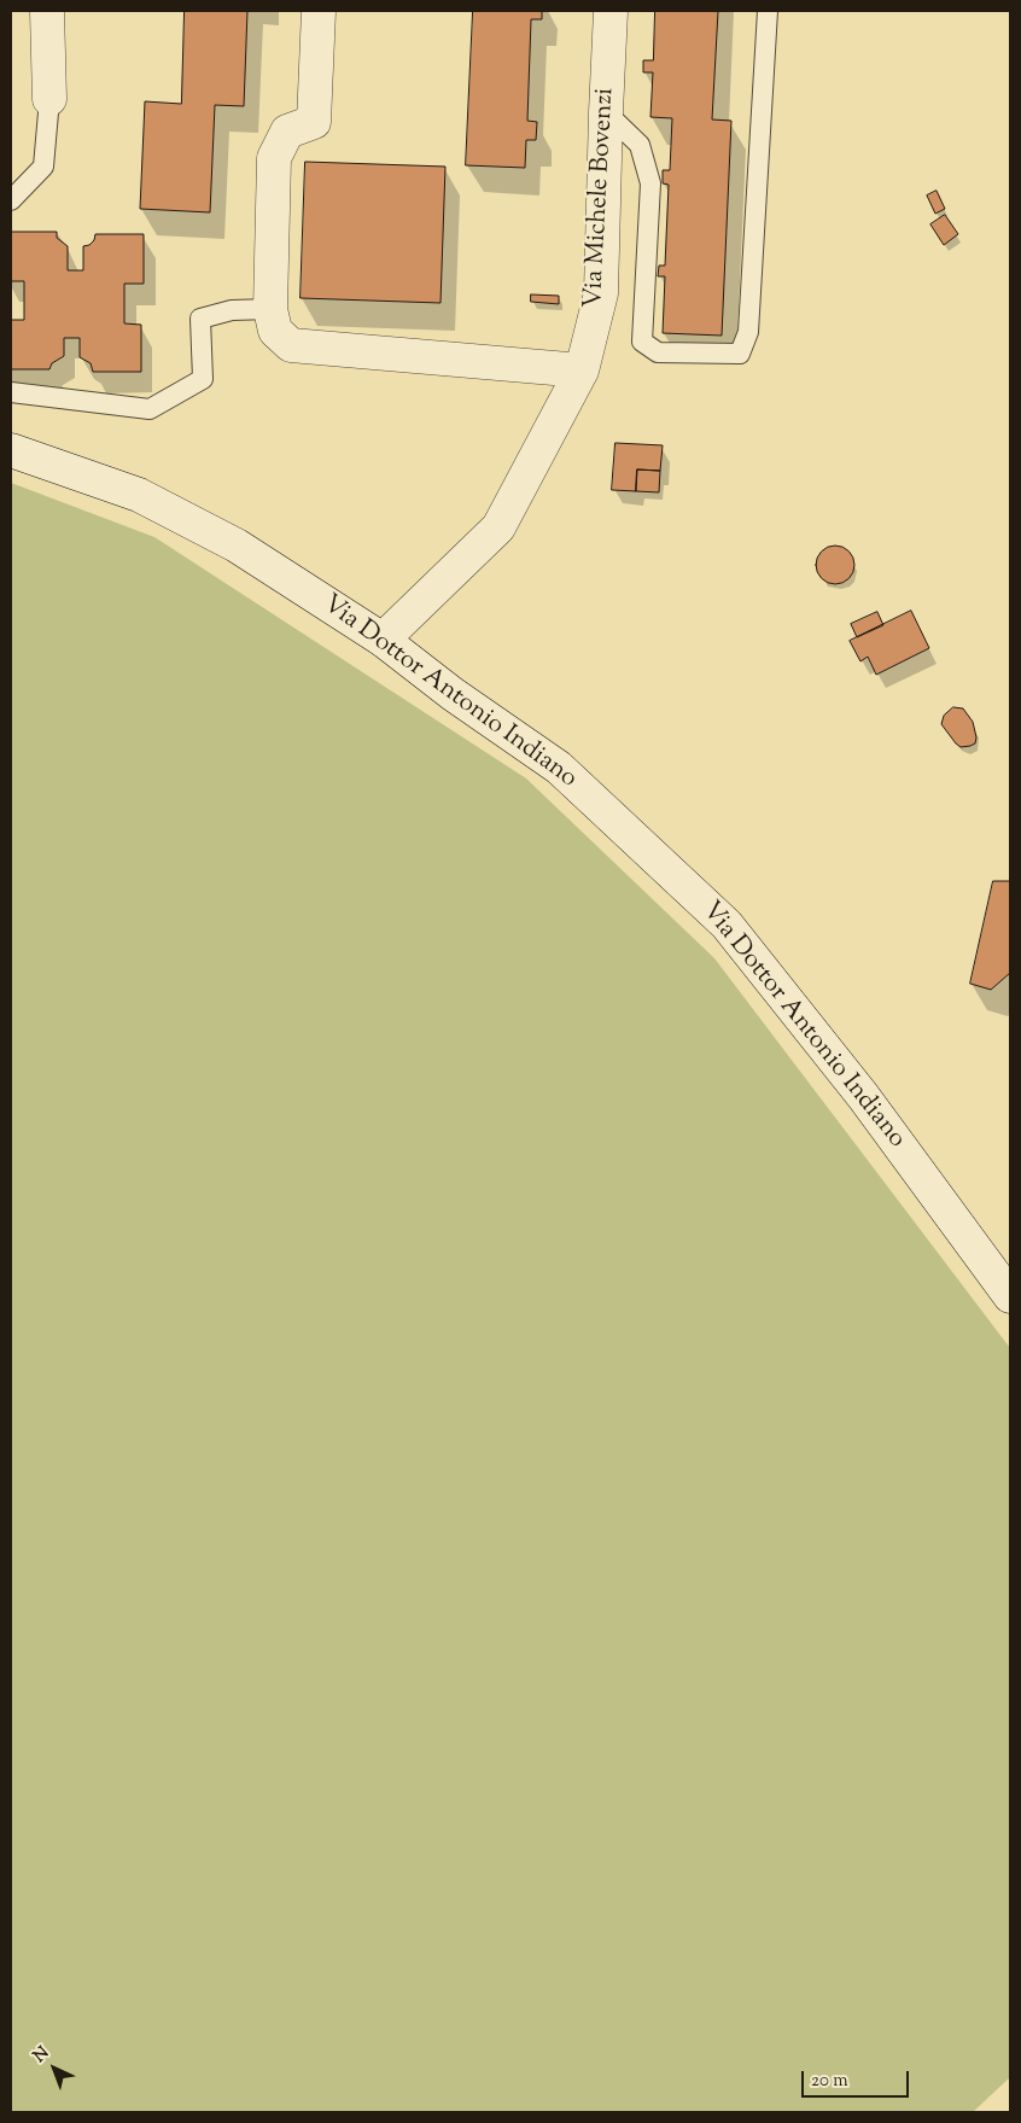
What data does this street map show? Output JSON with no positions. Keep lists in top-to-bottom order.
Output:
{
  "streets": {
    "street": ["Via Michele Bovenzi", "Via Dottor Antonio Indiano"]
  },
  "crossings": [
    ["Via Michele Bovenzi", "Via Dottor Antonio Indiano"]
  ],
  "scale_bar": "20 m",
  "north": "top left"
}
